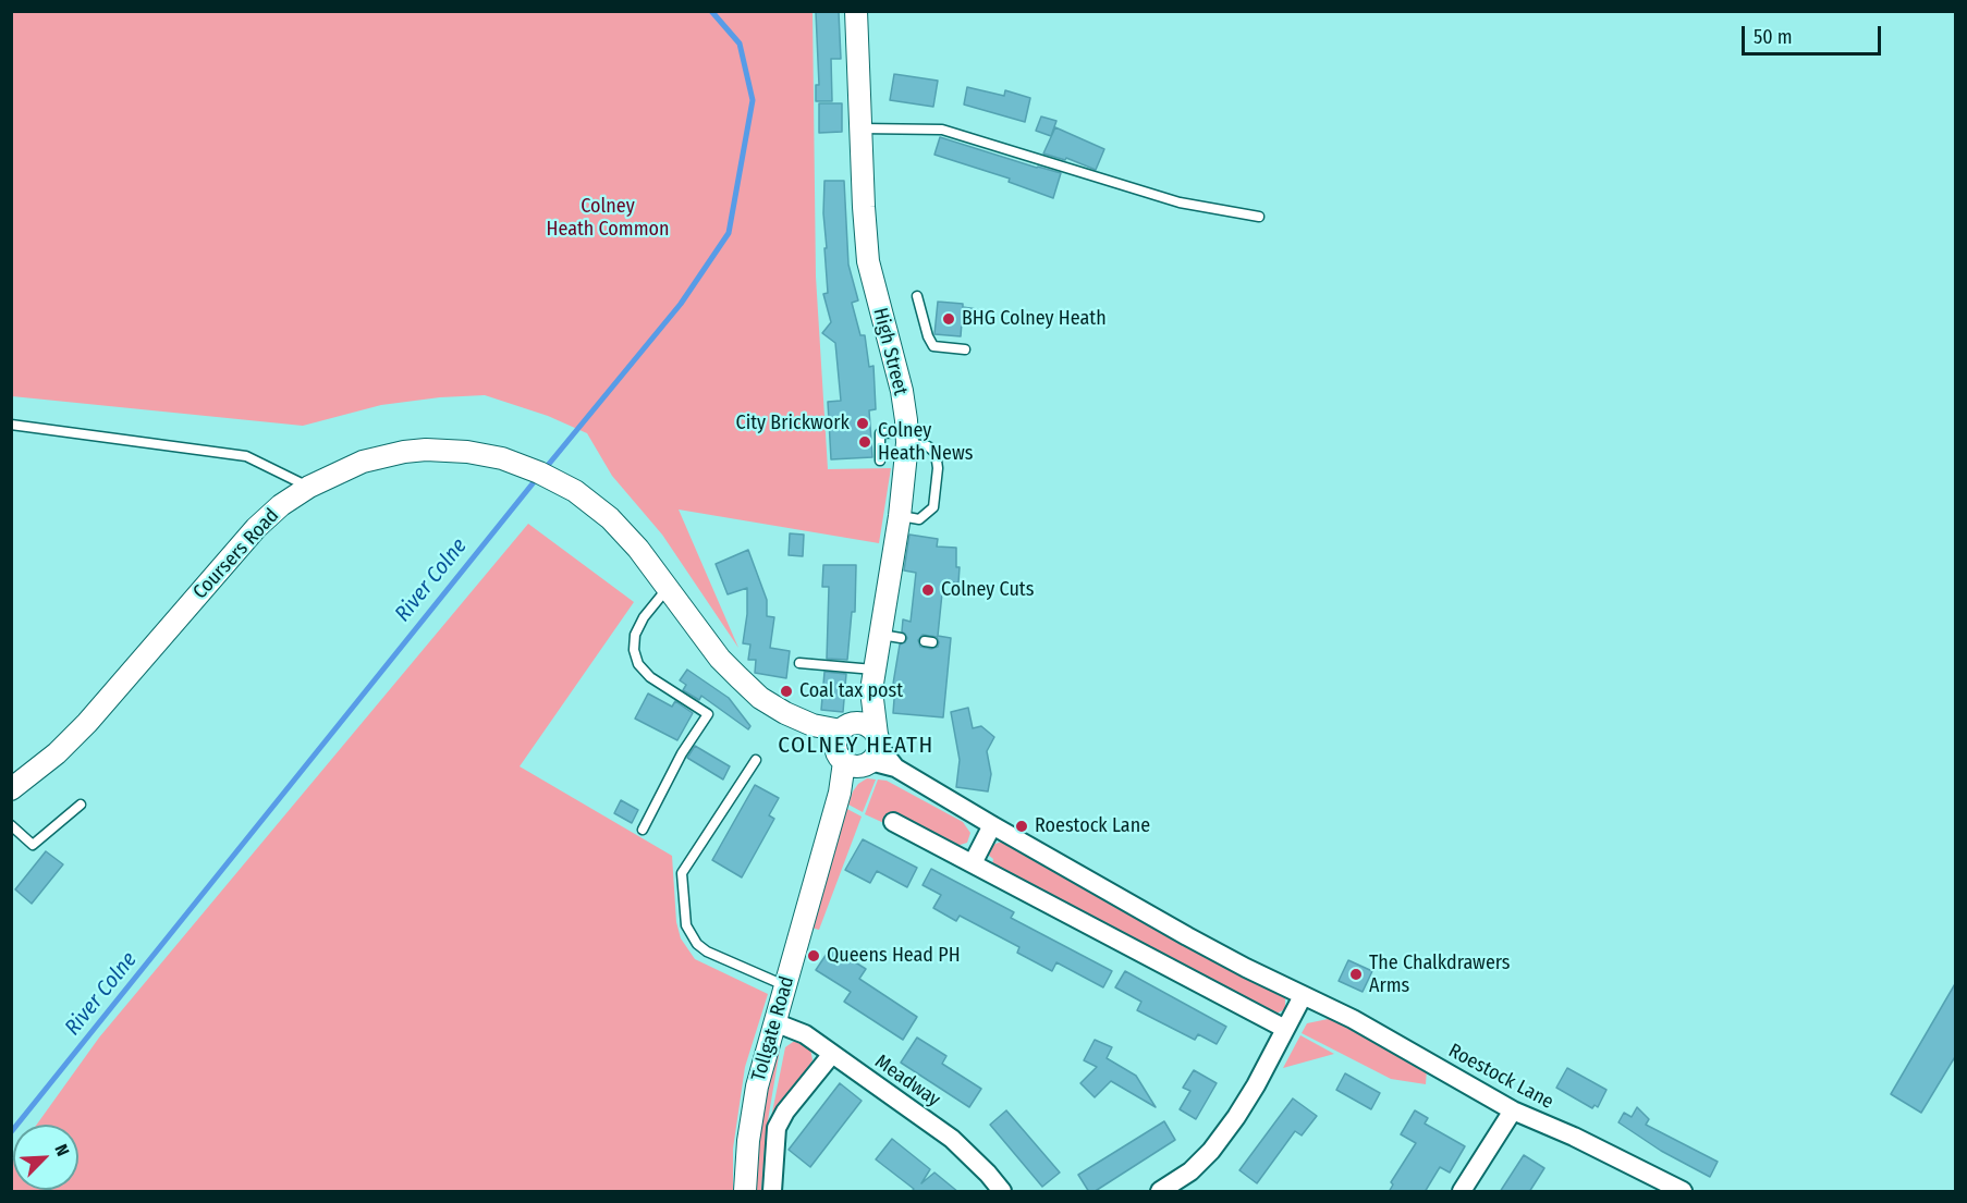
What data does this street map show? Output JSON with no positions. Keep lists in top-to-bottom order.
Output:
{
  "streets": {
    "street": [
      "High Street",
      "Coursers Road",
      "Tollgate Road",
      "Roestock Lane",
      "Meadway"
    ]
  },
  "crossings": [
    ["High Street", "Coursers Road"],
    ["High Street", "Tollgate Road"],
    ["High Street", "Roestock Lane"],
    ["Coursers Road", "Tollgate Road"],
    ["Coursers Road", "Roestock Lane"],
    ["Tollgate Road", "Roestock Lane"],
    ["Tollgate Road", "Meadway"]
  ],
  "districts": ["COLNEY HEATH"],
  "water": ["River Colne"],
  "parks": ["Colney Heath Common"],
  "places": [
    "BHG Colney Heath",
    "City Brickwork",
    "Colney Heath News",
    "Colney Cuts",
    "Coal tax post",
    "Roestock Lane",
    "Queens Head PH",
    "The Chalkdrawers Arms"
  ],
  "scale_bar": "50 m",
  "north": "top right"
}
